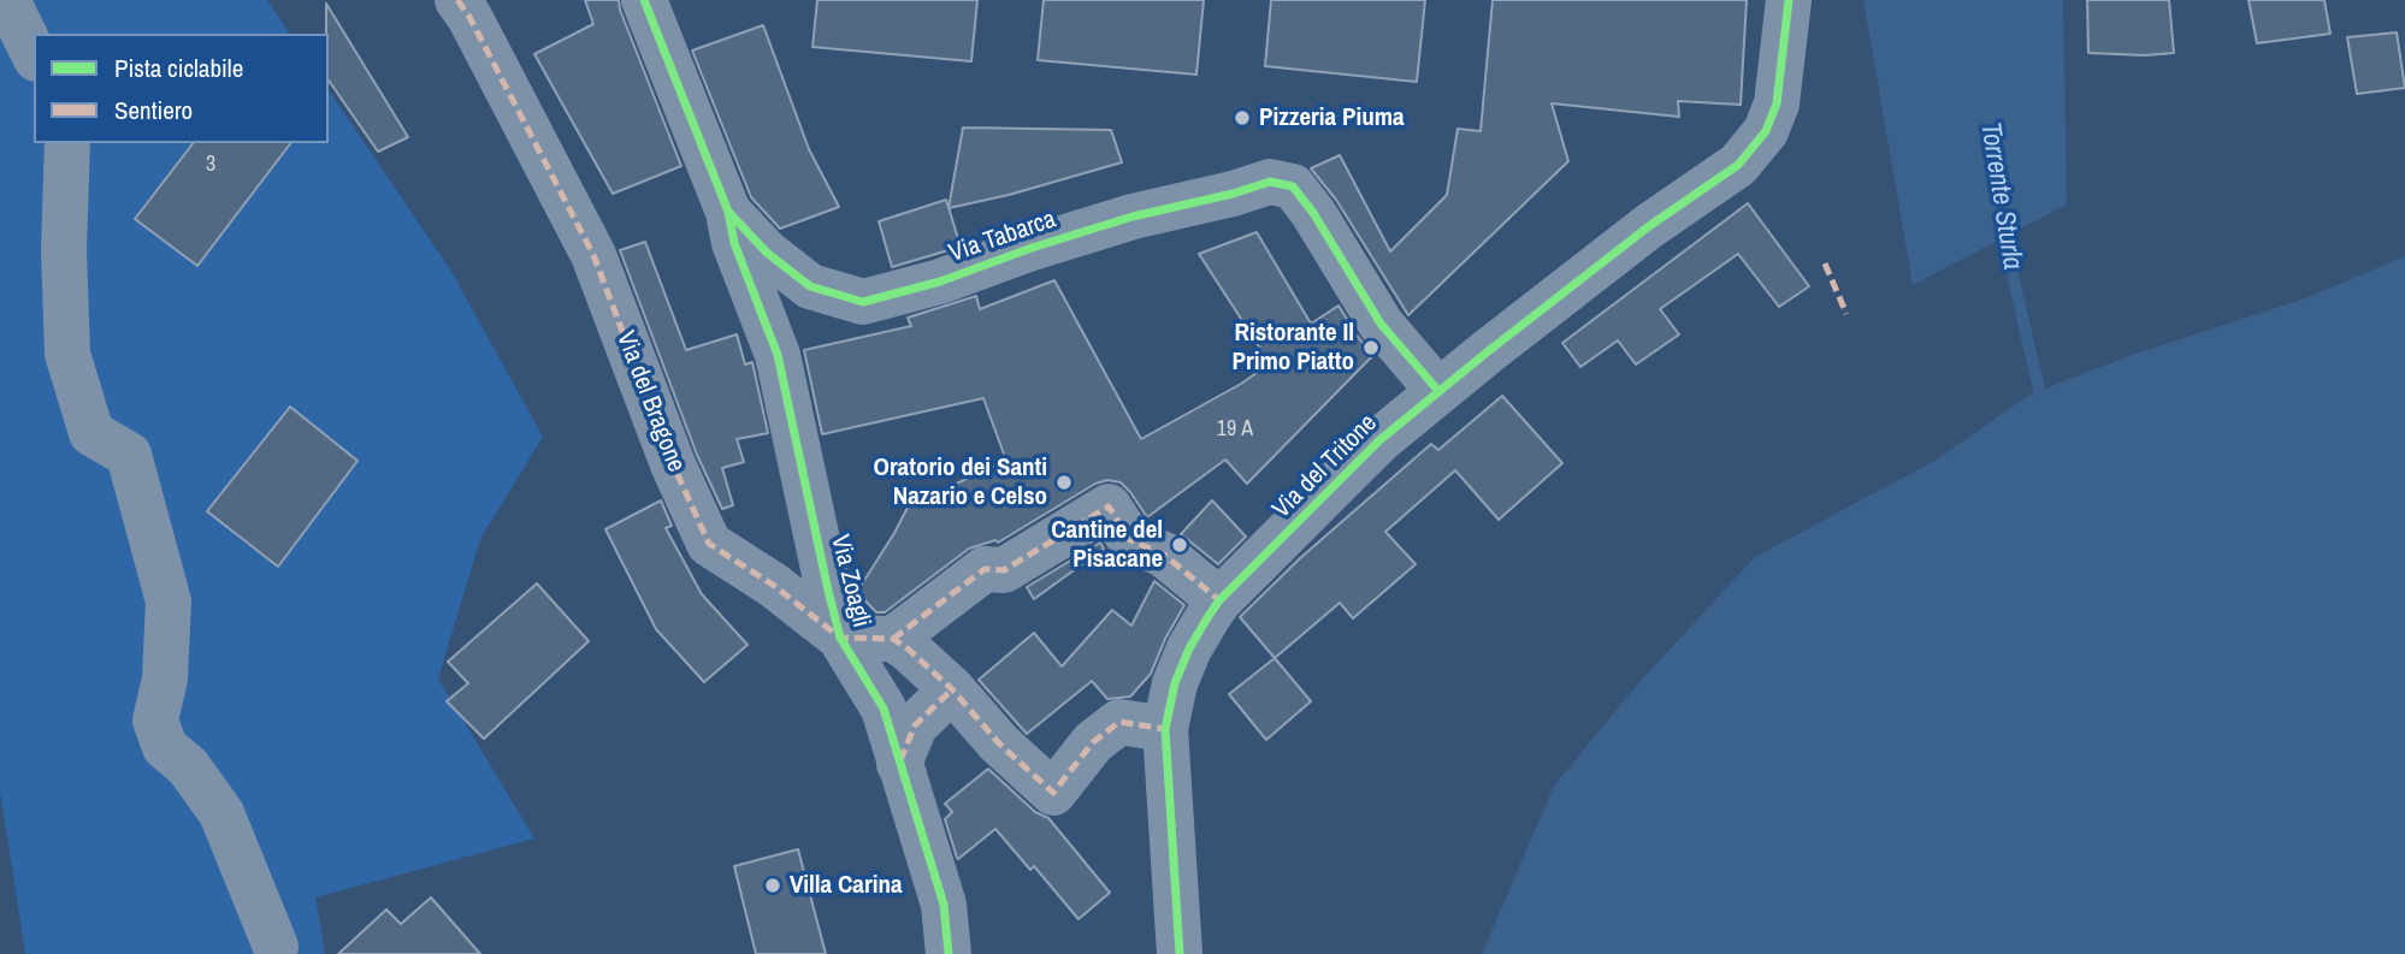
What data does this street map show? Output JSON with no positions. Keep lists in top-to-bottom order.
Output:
{
  "streets": {
    "street": [
      "Via Tabarca",
      "Via del Bragone",
      "Via del Tritone",
      "Via Zoagli"
    ]
  },
  "crossings": [
    ["Via Tabarca", "Via del Tritone"],
    ["Via Tabarca", "Via Zoagli"],
    ["Via del Bragone", "Via Zoagli"]
  ],
  "water": ["Torrente Sturla"],
  "places": [
    "Pizzeria Piuma",
    "Ristorante Il Primo Piatto",
    "Oratorio dei Santi Nazario e Celso",
    "Cantine del Pisacane",
    "Villa Carina"
  ],
  "house_numbers": ["3", "19 A"],
  "legend": ["Pista ciclabile", "Sentiero"]
}
